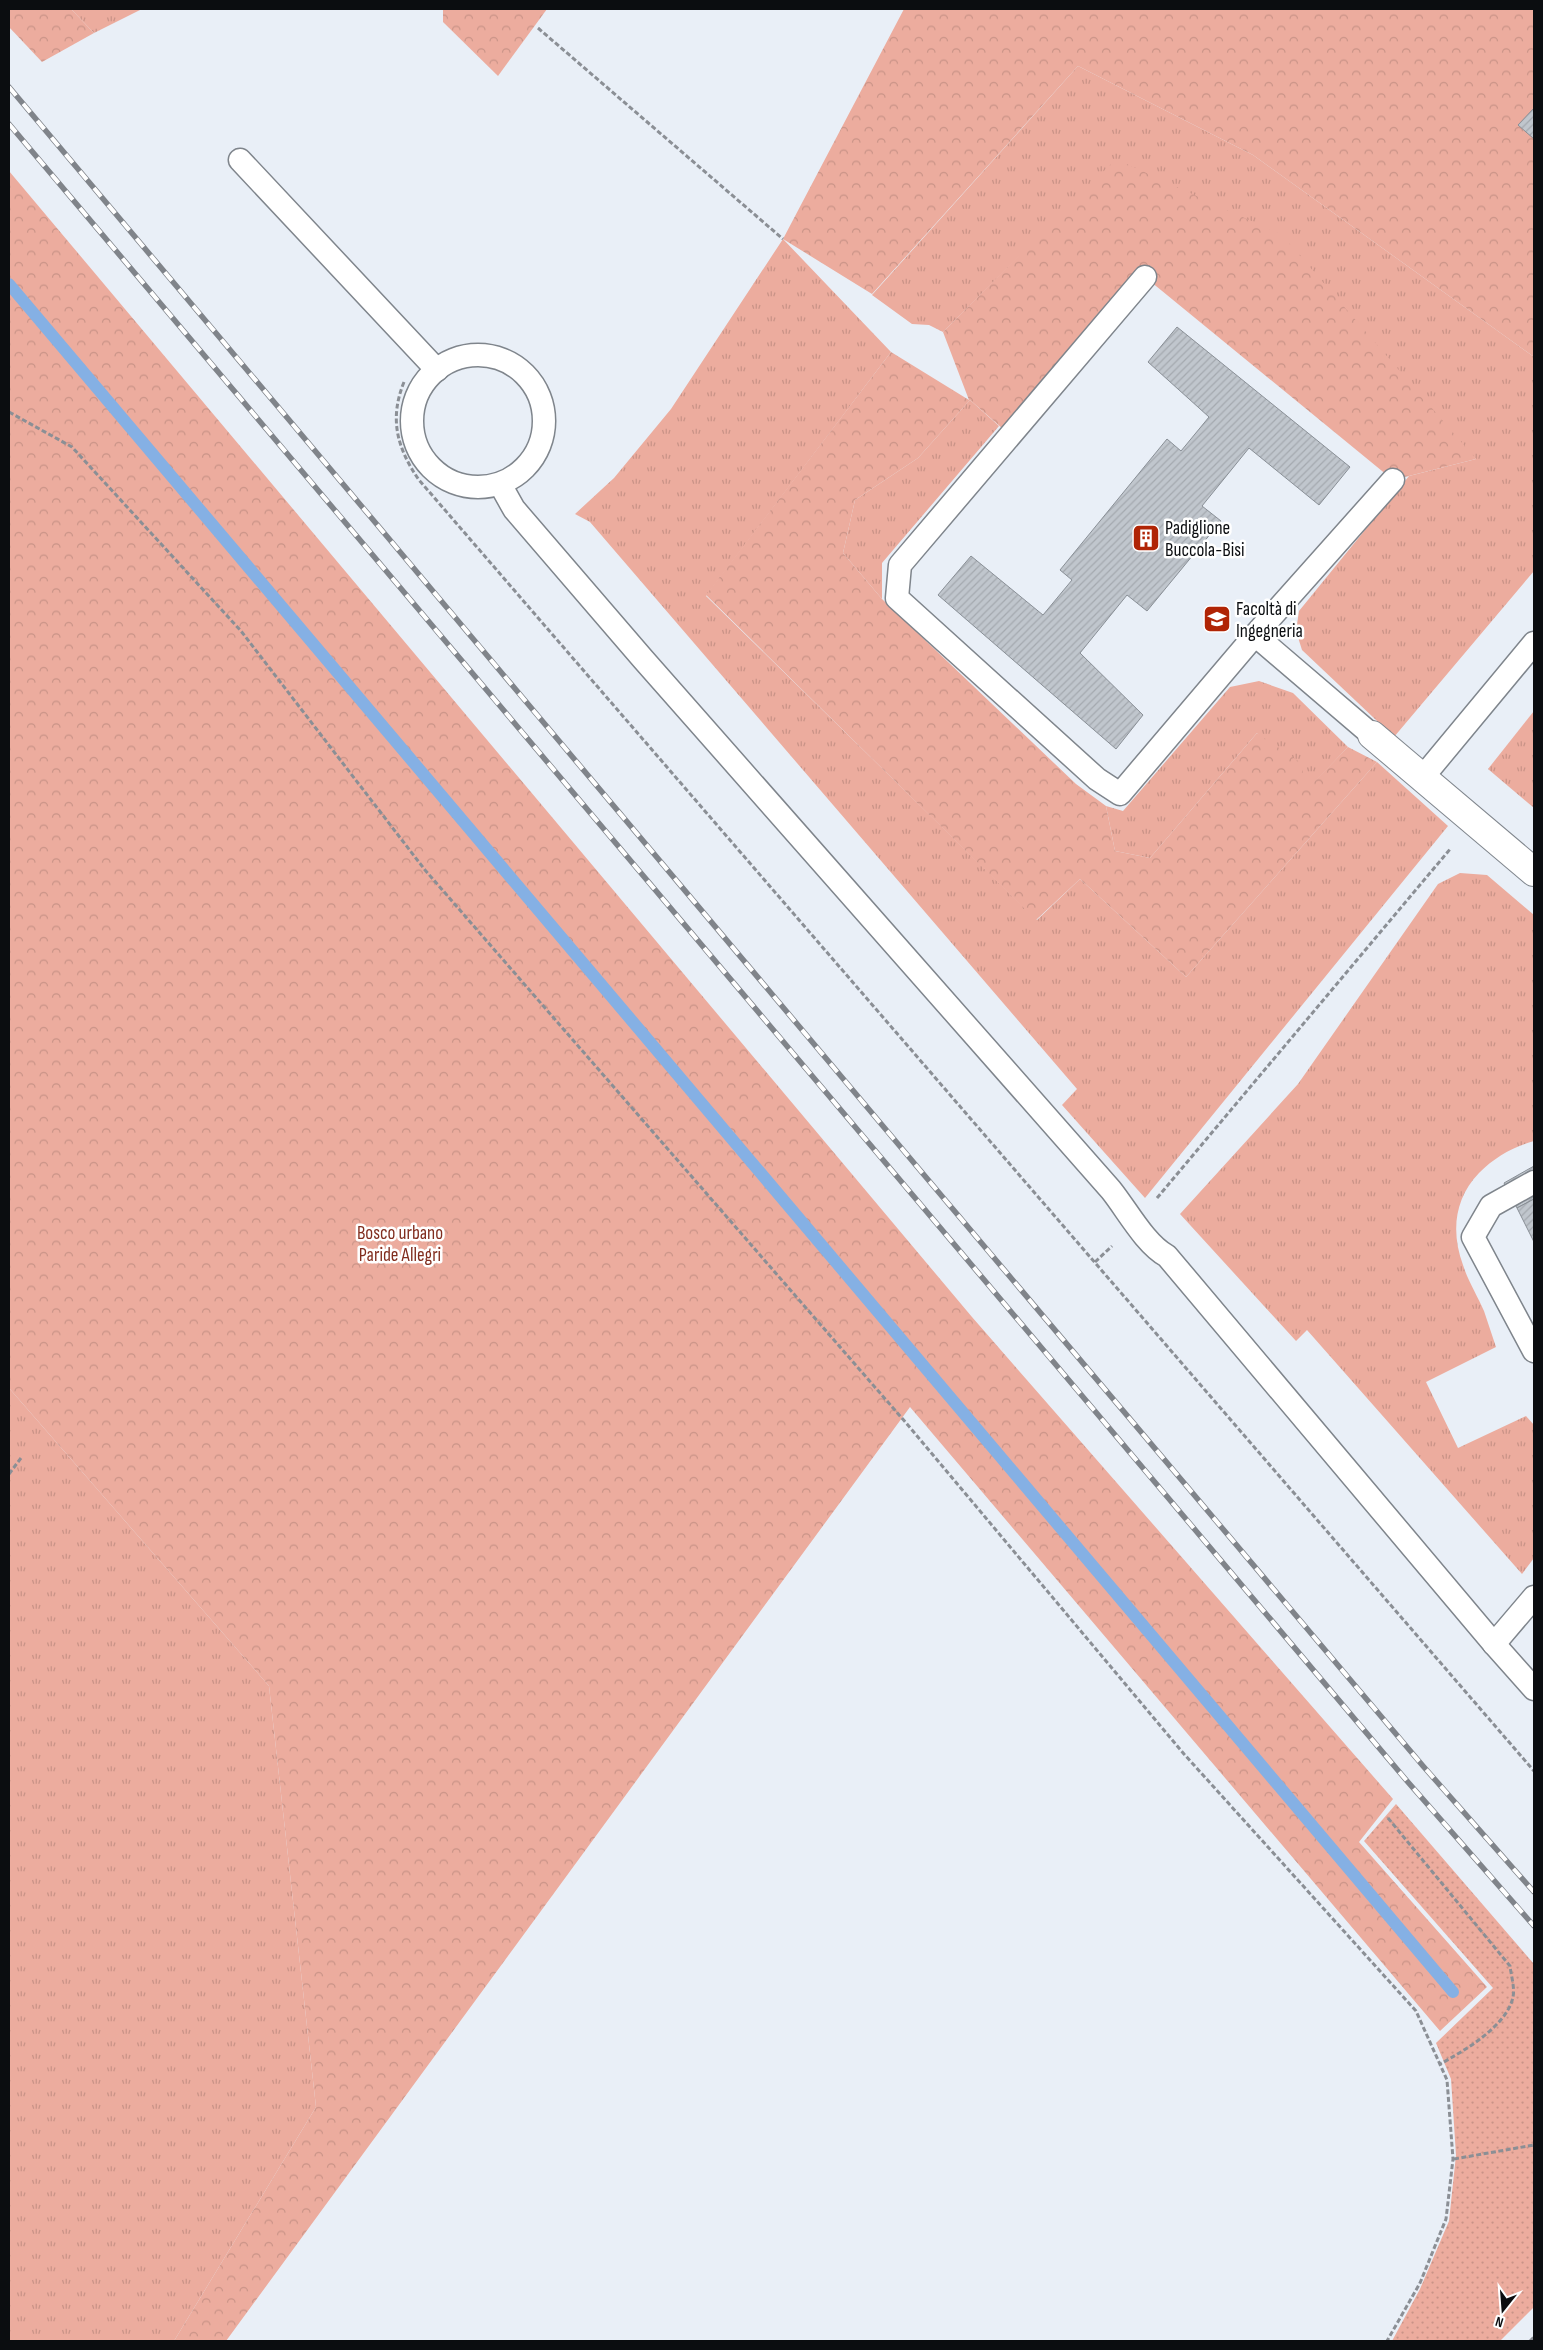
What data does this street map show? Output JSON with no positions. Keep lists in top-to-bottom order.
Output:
{
  "parks": ["Bosco urbano Paride Allegri"],
  "places": {
    "building": ["Padiglione Buccola-Bisi"],
    "school or university": ["Facoltà di Ingegneria"]
  },
  "north": "bottom"
}
